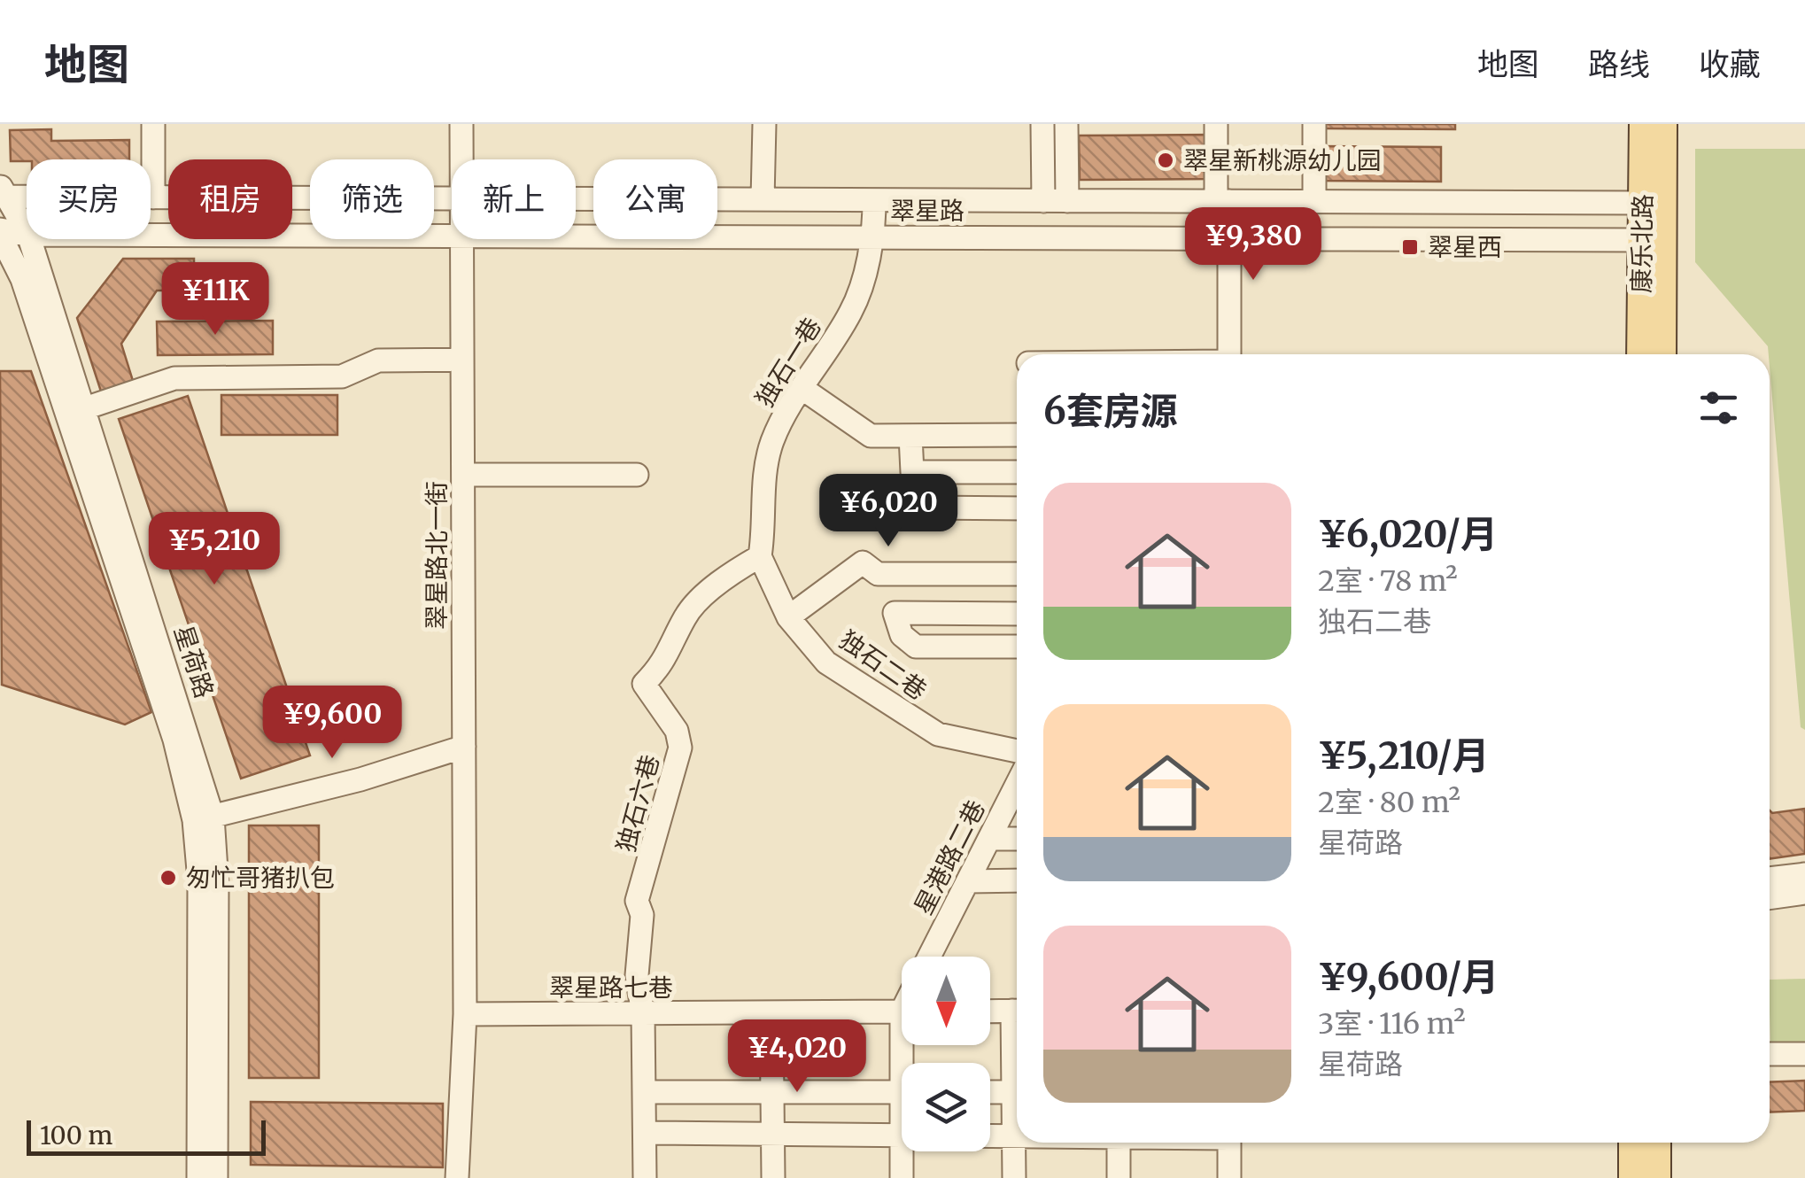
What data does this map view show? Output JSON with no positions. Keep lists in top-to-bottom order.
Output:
{
  "streets": {
    "main road": ["康乐北路"],
    "street": [
      "翠星路",
      "独石一巷",
      "翠星路北一街",
      "星荷路",
      "独石二巷",
      "独石六巷",
      "星港路二巷",
      "翠星路七巷"
    ]
  },
  "crossings": [
    ["翠星路", "康乐北路"],
    ["翠星路", "独石一巷"],
    ["翠星路", "星荷路"],
    ["独石一巷", "独石二巷"],
    ["独石一巷", "独石六巷"],
    ["翠星路北一街", "翠星路七巷"],
    ["独石二巷", "独石六巷"],
    ["独石六巷", "翠星路七巷"]
  ],
  "places": {
    "other": ["翠星新桃源幼儿园", "匆忙哥猪扒包"],
    "transit": ["翠星西"]
  },
  "scale_bar": "100 m",
  "north": "bottom",
  "page": {
    "header": "地图",
    "nav": ["地图", "路线", "收藏"],
    "chip": [
      "买房",
      "租房",
      "筛选",
      "新上",
      "公寓"
    ],
    "price": [
      "¥9,380",
      "¥11K",
      "¥6,020",
      "¥5,210",
      "¥9,600",
      "¥4,020"
    ],
    "heading": "6套房源",
    "list": [
      {
        "name": "¥6,020/月",
        "note": "2室 · 78 m² · 独石二巷"
      },
      {
        "name": "¥5,210/月",
        "note": "2室 · 80 m² · 星荷路"
      },
      {
        "name": "¥9,600/月",
        "note": "3室 · 116 m² · 星荷路"
      }
    ],
    "scale": "100 m"
  }
}
